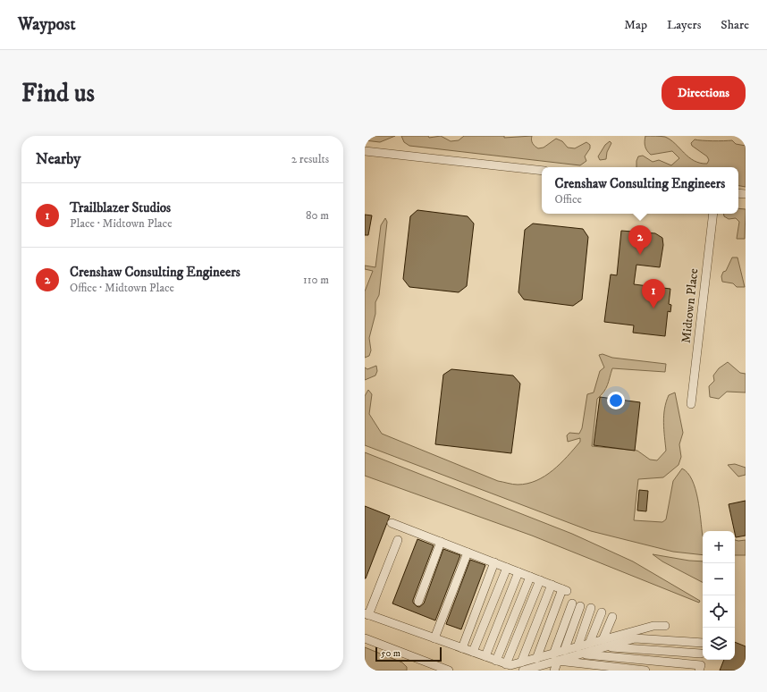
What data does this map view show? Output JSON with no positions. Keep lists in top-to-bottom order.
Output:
{
  "streets": {
    "street": ["Midtown Place"]
  },
  "scale_bar": "50 m",
  "page": {
    "header": "Waypost",
    "nav": ["Map", "Layers", "Share"],
    "buttons": "Directions",
    "title": "Find us",
    "heading": ["Nearby", "2 results"],
    "popup": ["Crenshaw Consulting Engineers", "Office"],
    "list": [
      {
        "mark": "1",
        "name": "Trailblazer Studios",
        "note": "Place · Midtown Place",
        "value": "80 m"
      },
      {
        "mark": "2",
        "name": "Crenshaw Consulting Engineers",
        "note": "Office · Midtown Place",
        "value": "110 m"
      }
    ],
    "pins": ["2", "1"],
    "map_buttons": ["+", "−"],
    "scale": "50 m"
  }
}
